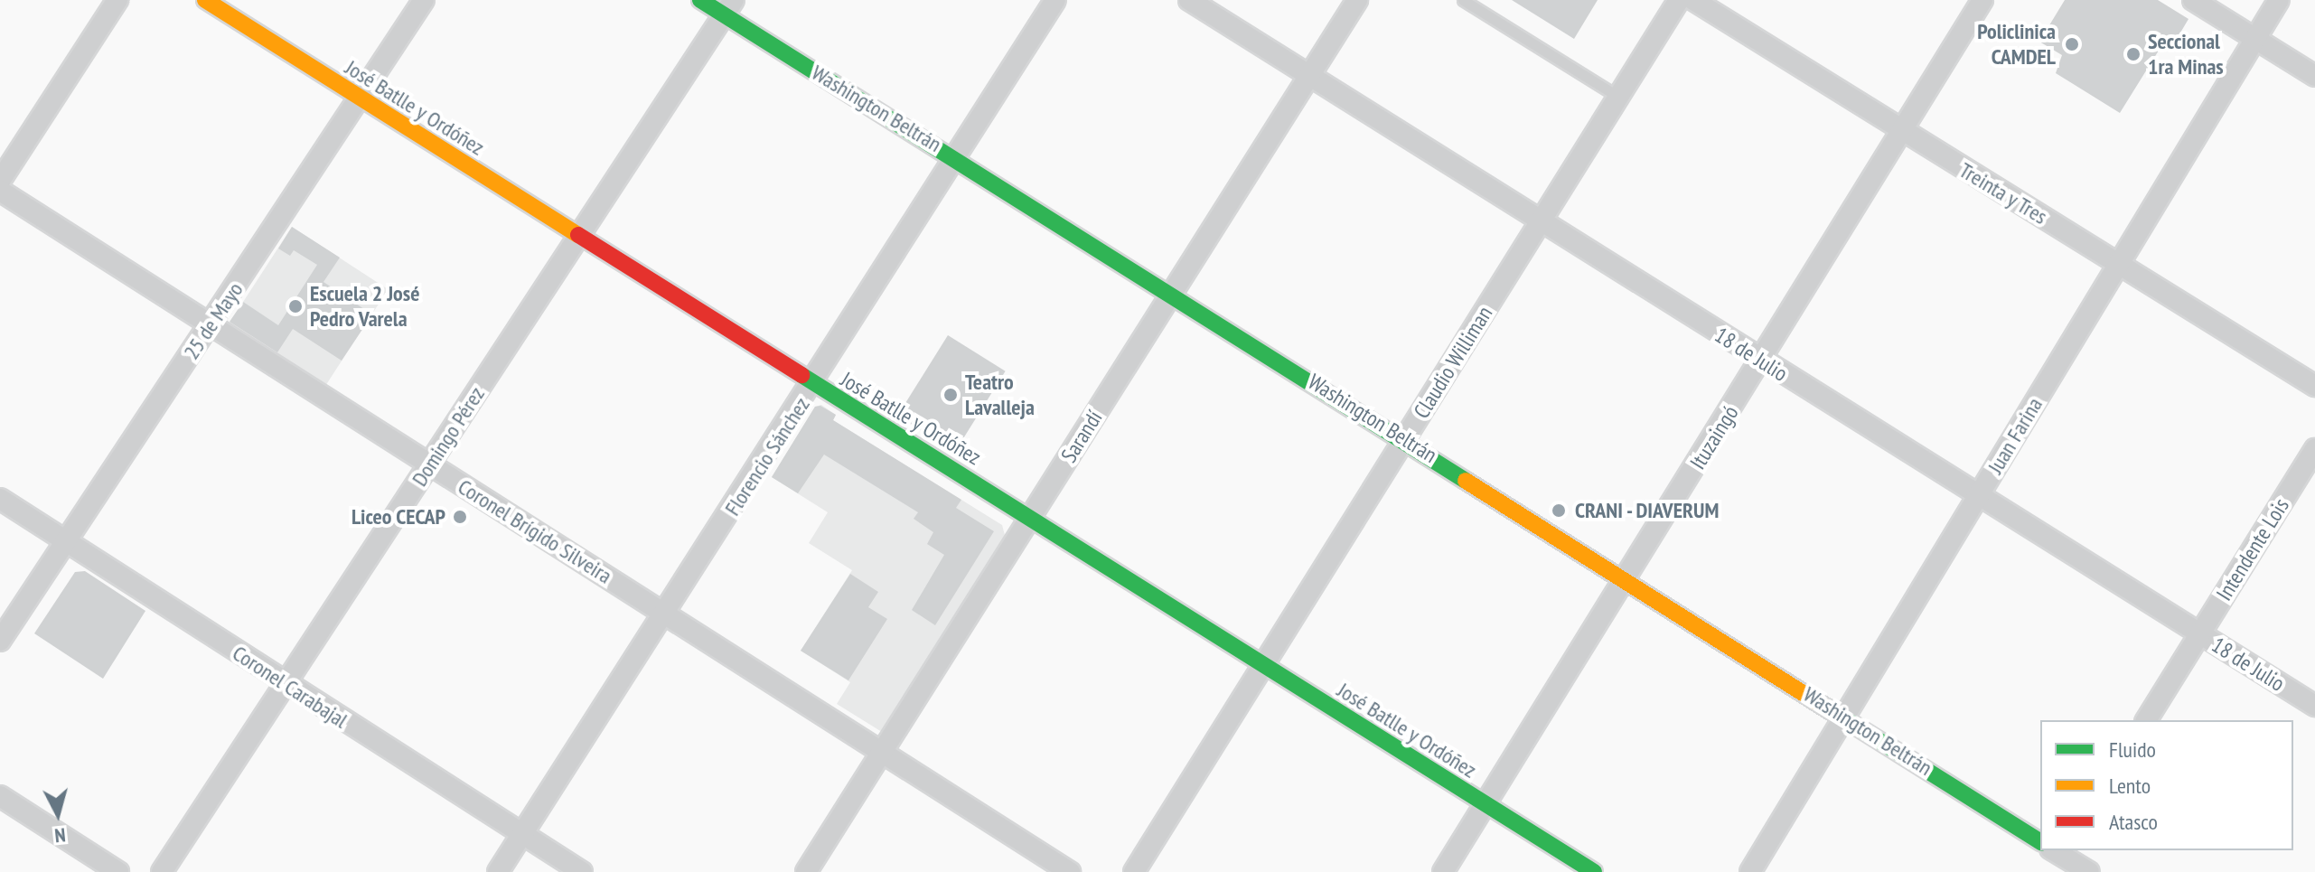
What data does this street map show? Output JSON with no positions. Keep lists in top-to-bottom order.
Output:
{
  "streets": {
    "street": [
      "José Batlle y Ordóñez",
      "Washington Beltrán",
      "Treinta y Tres",
      "25 de Mayo",
      "18 de Julio",
      "Claudio Williman",
      "Juan Farina",
      "Domingo Pérez",
      "Sarandí",
      "Ituzaingó",
      "Florencio Sánchez",
      "Coronel Brígido Silveira",
      "Intendente Lois",
      "Coronel Carabajal"
    ]
  },
  "crossings": [
    ["José Batlle y Ordóñez", "25 de Mayo"],
    ["José Batlle y Ordóñez", "Claudio Williman"],
    ["José Batlle y Ordóñez", "Domingo Pérez"],
    ["José Batlle y Ordóñez", "Sarandí"],
    ["José Batlle y Ordóñez", "Ituzaingó"],
    ["José Batlle y Ordóñez", "Florencio Sánchez"],
    ["Washington Beltrán", "Claudio Williman"],
    ["Washington Beltrán", "Juan Farina"],
    ["Washington Beltrán", "Domingo Pérez"],
    ["Washington Beltrán", "Sarandí"],
    ["Washington Beltrán", "Ituzaingó"],
    ["Washington Beltrán", "Florencio Sánchez"],
    ["Treinta y Tres", "Juan Farina"],
    ["Treinta y Tres", "Ituzaingó"],
    ["25 de Mayo", "Coronel Brígido Silveira"],
    ["25 de Mayo", "Coronel Carabajal"],
    ["18 de Julio", "Claudio Williman"],
    ["18 de Julio", "Juan Farina"],
    ["18 de Julio", "Sarandí"],
    ["18 de Julio", "Ituzaingó"],
    ["18 de Julio", "Intendente Lois"],
    ["Domingo Pérez", "Coronel Brígido Silveira"],
    ["Domingo Pérez", "Coronel Carabajal"],
    ["Sarandí", "Coronel Brígido Silveira"],
    ["Florencio Sánchez", "Coronel Brígido Silveira"],
    ["Florencio Sánchez", "Coronel Carabajal"]
  ],
  "places": [
    "Policlinica CAMDEL",
    "Seccional 1ra Minas",
    "Escuela 2 José Pedro Varela",
    "Teatro Lavalleja",
    "CRANI - DIAVERUM",
    "Liceo CECAP"
  ],
  "legend": ["Fluido", "Lento", "Atasco"],
  "north": "bottom"
}
